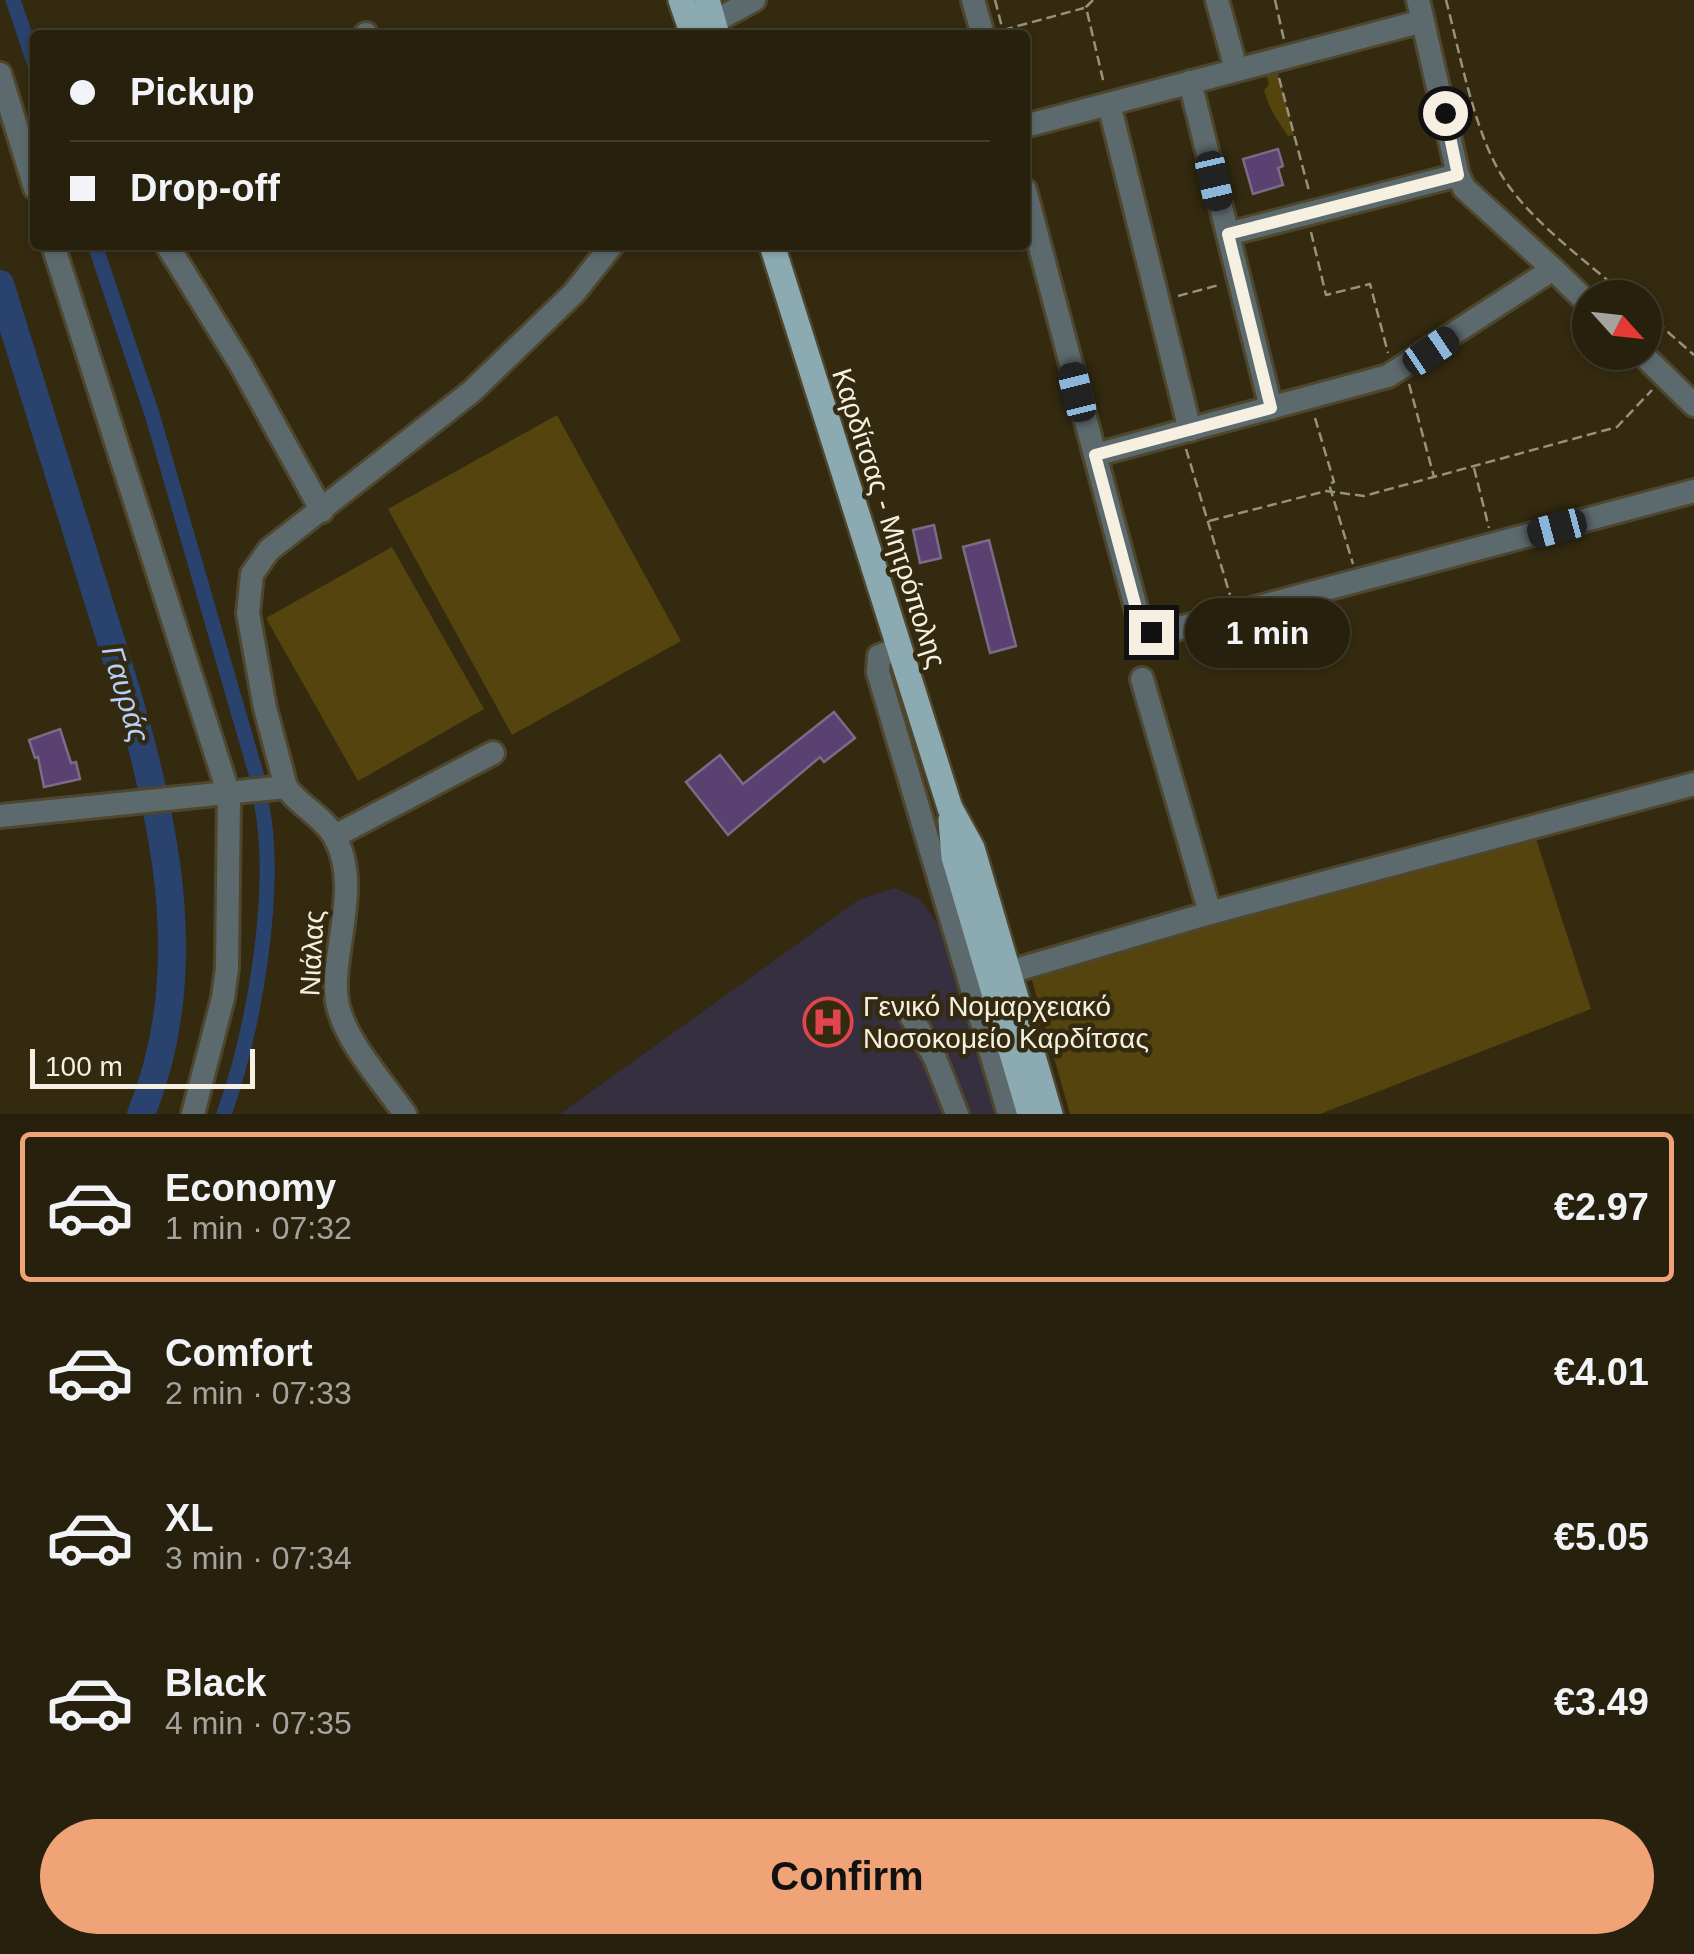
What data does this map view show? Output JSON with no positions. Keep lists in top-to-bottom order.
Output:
{
  "streets": {
    "main road": ["Καρδίτσας - Μητρόπολης"],
    "street": ["Νιάλας"]
  },
  "water": ["Γαυράς"],
  "places": {
    "hospital": ["Γενικό Νομαρχειακό Νοσοκομείο Καρδίτσας"]
  },
  "scale_bar": "100 m",
  "north": "bottom right",
  "page": {
    "banner": ["Pickup", "Drop-off"],
    "bubble": "1 min",
    "scale": "100 m",
    "list": [
      {
        "name": "Economy",
        "note": "1 min · 07:32",
        "value": "€2.97"
      },
      {
        "name": "Comfort",
        "note": "2 min · 07:33",
        "value": "€4.01"
      },
      {
        "name": "XL",
        "note": "3 min · 07:34",
        "value": "€5.05"
      },
      {
        "name": "Black",
        "note": "4 min · 07:35",
        "value": "€3.49"
      }
    ],
    "buttons": "Confirm"
  }
}
